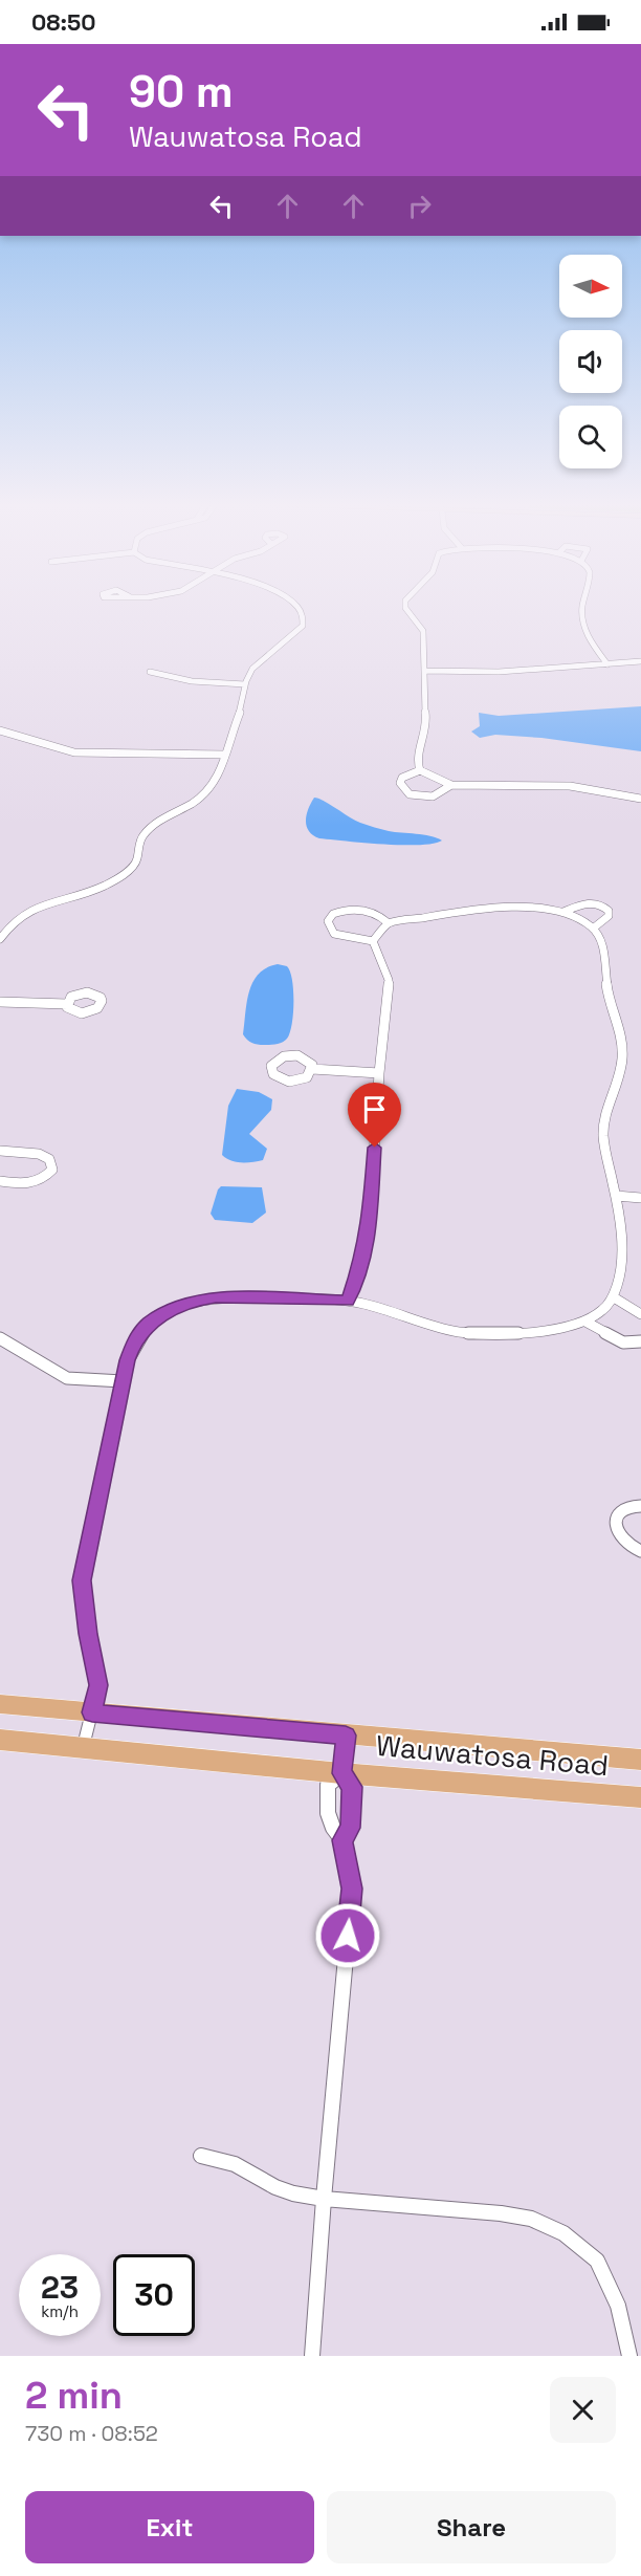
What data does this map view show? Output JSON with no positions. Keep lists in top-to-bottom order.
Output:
{
  "streets": {
    "main road": ["Wauwatosa Road"]
  },
  "north": "right",
  "page": {
    "status": "08:50",
    "turn": ["90 m", "Wauwatosa Road"],
    "speed": "23 km/h",
    "limit": "30",
    "heading": ["2 min", "730 m · 08:52"],
    "buttons": ["Exit", "Share"]
  }
}
